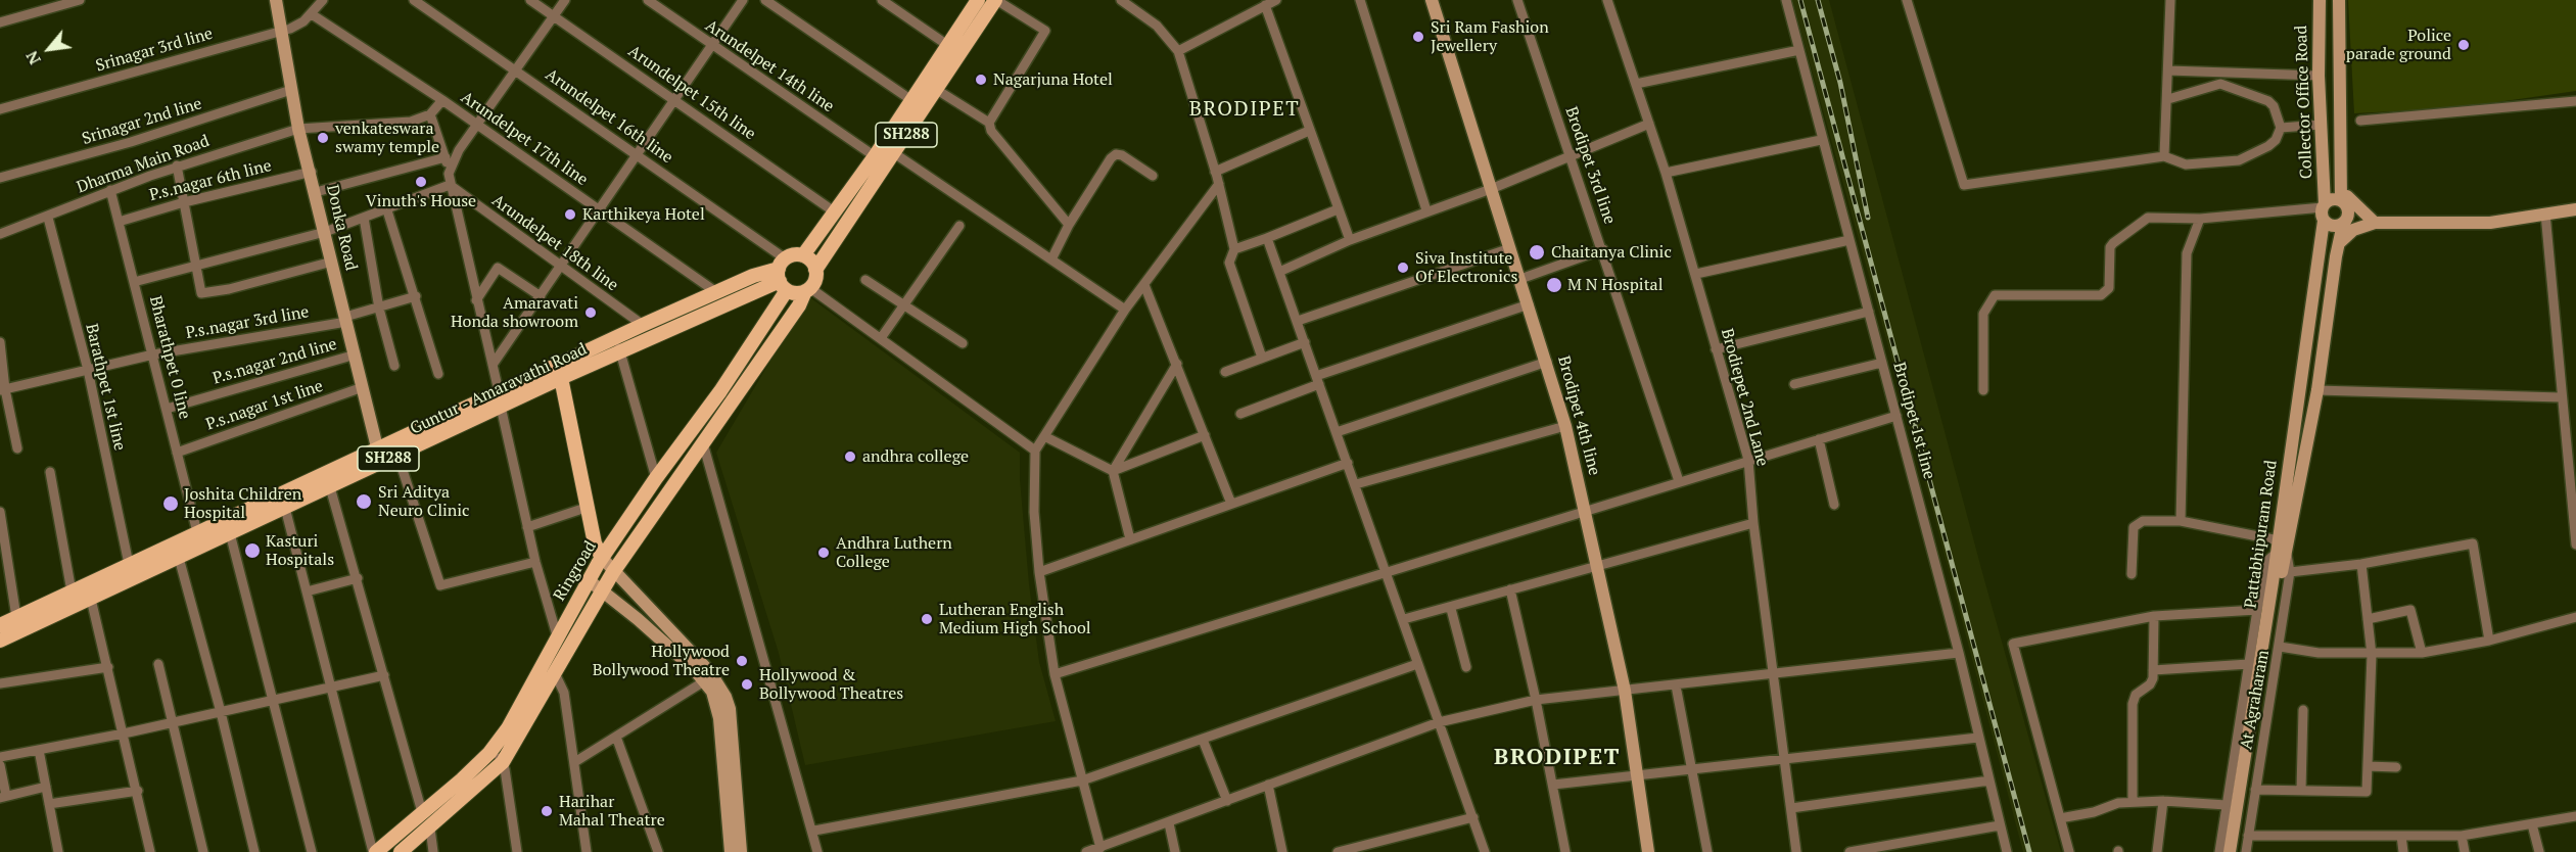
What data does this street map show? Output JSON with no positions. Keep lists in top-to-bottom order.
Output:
{
  "streets": {
    "main road": ["SH288", "Guntur - Amaravathi Road", "Ringroad"],
    "street": [
      "Srinagar 3rd line",
      "Arundelpet 14th line",
      "Arundelpet 15th line",
      "Collector Office Road",
      "Arundelpet 16th line",
      "Srinagar 2nd line",
      "Arundelpet 17th line",
      "Dharma Main Road",
      "Brodipet 3rd line",
      "P.s.nagar 6th line",
      "Donka Road",
      "Arundelpet 18th line",
      "P.s.nagar 3rd line",
      "Bharathpet 0 line",
      "P.s.nagar 2nd line",
      "Barathpet 1st line",
      "Brodiepet 2nd Lane",
      "P.s.nagar 1st line",
      "Brodipet 4th line",
      "Brodipet 1st line",
      "Pattabhipuram Road",
      "At Agraharam"
    ]
  },
  "crossings": [
    ["Srinagar 3rd line", "Arundelpet 17th line"],
    ["Srinagar 3rd line", "Donka Road"],
    ["Arundelpet 14th line", "SH288"],
    ["Arundelpet 15th line", "SH288"],
    ["Collector Office Road", "Pattabhipuram Road"],
    ["Arundelpet 16th line", "SH288"],
    ["Arundelpet 16th line", "Guntur - Amaravathi Road"],
    ["Arundelpet 16th line", "Ringroad"],
    ["Srinagar 2nd line", "Donka Road"],
    ["SH288", "Guntur - Amaravathi Road"],
    ["SH288", "Ringroad"],
    ["Arundelpet 17th line", "Guntur - Amaravathi Road"],
    ["Dharma Main Road", "Donka Road"],
    ["Dharma Main Road", "Bharathpet 0 line"],
    ["Dharma Main Road", "Barathpet 1st line"],
    ["P.s.nagar 6th line", "Donka Road"],
    ["P.s.nagar 6th line", "Bharathpet 0 line"],
    ["Donka Road", "P.s.nagar 3rd line"],
    ["Donka Road", "P.s.nagar 2nd line"],
    ["Donka Road", "Guntur - Amaravathi Road"],
    ["Donka Road", "P.s.nagar 1st line"],
    ["Arundelpet 18th line", "Guntur - Amaravathi Road"],
    ["P.s.nagar 3rd line", "Bharathpet 0 line"],
    ["P.s.nagar 3rd line", "Barathpet 1st line"],
    ["Bharathpet 0 line", "P.s.nagar 2nd line"],
    ["Bharathpet 0 line", "Guntur - Amaravathi Road"],
    ["Bharathpet 0 line", "P.s.nagar 1st line"],
    ["Barathpet 1st line", "Guntur - Amaravathi Road"],
    ["Guntur - Amaravathi Road", "Ringroad"],
    ["Pattabhipuram Road", "At Agraharam"]
  ],
  "districts": ["BRODIPET", "BRODIPET"],
  "places": [
    "Sri Ram Fashion Jewellery",
    "Police parade ground",
    "Nagarjuna Hotel",
    "venkateswara swamy temple",
    "Vinuth's House",
    "Karthikeya Hotel",
    "Chaitanya Clinic",
    "Siva Institute Of Electronics",
    "M N Hospital",
    "Amaravati Honda showroom",
    "andhra college",
    "Sri Aditya Neuro Clinic",
    "Joshita Children Hospital",
    "Kasturi Hospitals",
    "Andhra Luthern College",
    "Lutheran English Medium High School",
    "Hollywood Bollywood Theatre",
    "Hollywood & Bollywood Theatres",
    "Harihar Mahal Theatre"
  ],
  "north": "bottom left"
}
